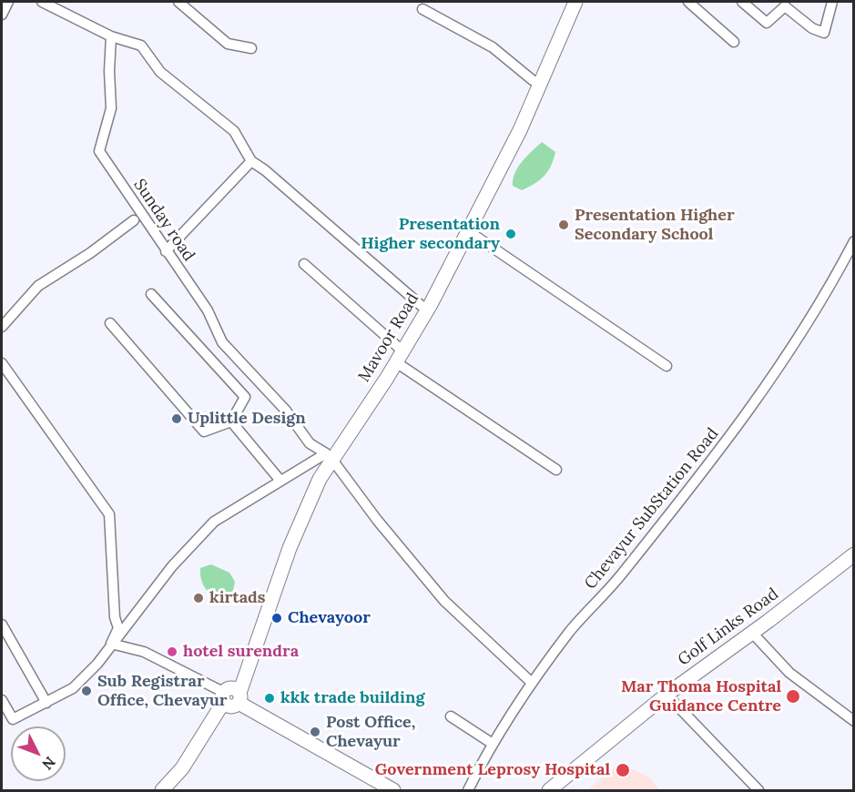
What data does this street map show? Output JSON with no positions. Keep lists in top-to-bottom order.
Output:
{
  "streets": {
    "main road": ["Mavoor Road", "Golf Links Road"],
    "street": ["Sunday road", "Chevayur SubStation Road"]
  },
  "crossings": [
    ["Sunday road", "Mavoor Road"],
    ["Sunday road", "Chevayur SubStation Road"]
  ],
  "places": [
    "Presentation Higher Secondary School",
    "Presentation Higher secondary",
    "Uplittle Design",
    "kirtads",
    "Chevayoor",
    "hotel surendra",
    "Sub Registrar Office, Chevayur",
    "Mar Thoma Hospital Guidance Centre",
    "kkk trade building",
    "Post Office, Chevayur",
    "Government Leprosy Hospital"
  ],
  "north": "bottom right"
}
